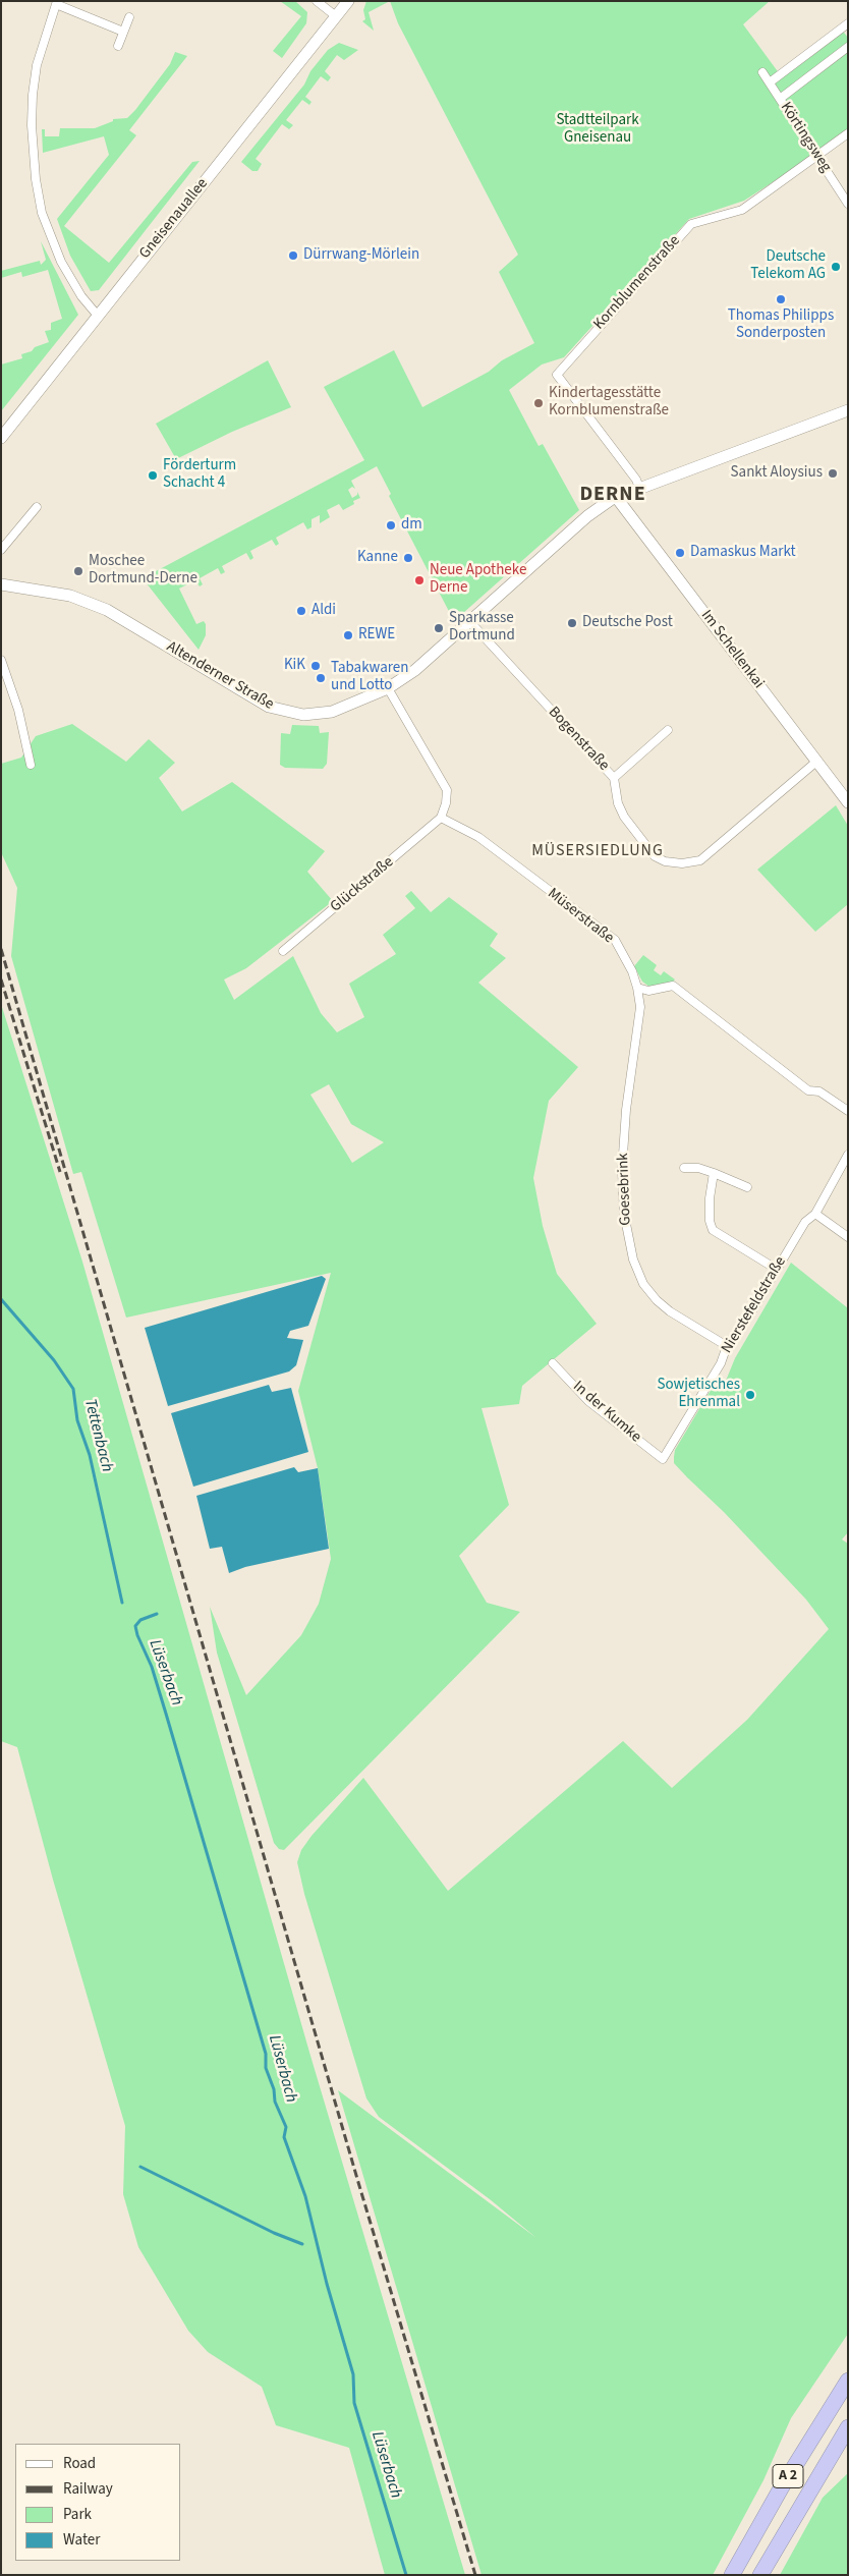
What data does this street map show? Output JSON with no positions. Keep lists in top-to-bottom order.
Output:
{
  "streets": {
    "highway": ["A 2"],
    "main road": ["Gneisenauallee", "Im Schellenkai", "Altenderner Straße"],
    "street": [
      "Körtingsweg",
      "Kornblumenstraße",
      "Bogenstraße",
      "Glückstraße",
      "Müserstraße",
      "Goesebrink",
      "Nierstefeldstraße",
      "In der Kumke"
    ]
  },
  "crossings": [
    ["Körtingsweg", "Kornblumenstraße"],
    ["Kornblumenstraße", "Altenderner Straße"],
    ["Im Schellenkai", "Altenderner Straße"],
    ["Im Schellenkai", "Bogenstraße"],
    ["Altenderner Straße", "Bogenstraße"],
    ["Glückstraße", "Müserstraße"],
    ["Müserstraße", "Goesebrink"],
    ["Goesebrink", "Nierstefeldstraße"],
    ["Nierstefeldstraße", "In der Kumke"]
  ],
  "districts": ["DERNE", "MÜSERSIEDLUNG"],
  "water": ["Tettenbach", "Lüserbach"],
  "parks": ["Stadtteilpark Gneisenau"],
  "places": [
    "Dürrwang-Mörlein",
    "Deutsche Telekom AG",
    "Thomas Philipps Sonderposten",
    "Kindertagesstätte Kornblumenstraße",
    "Sankt Aloysius",
    "Förderturm Schacht 4",
    "dm",
    "Damaskus Markt",
    "Kanne",
    "Moschee Dortmund-Derne",
    "Neue Apotheke Derne",
    "Aldi",
    "Deutsche Post",
    "Sparkasse Dortmund",
    "REWE",
    "KiK",
    "Tabakwaren und Lotto",
    "Sowjetisches Ehrenmal"
  ],
  "legend": [
    "Road",
    "Railway",
    "Park",
    "Water"
  ]
}
